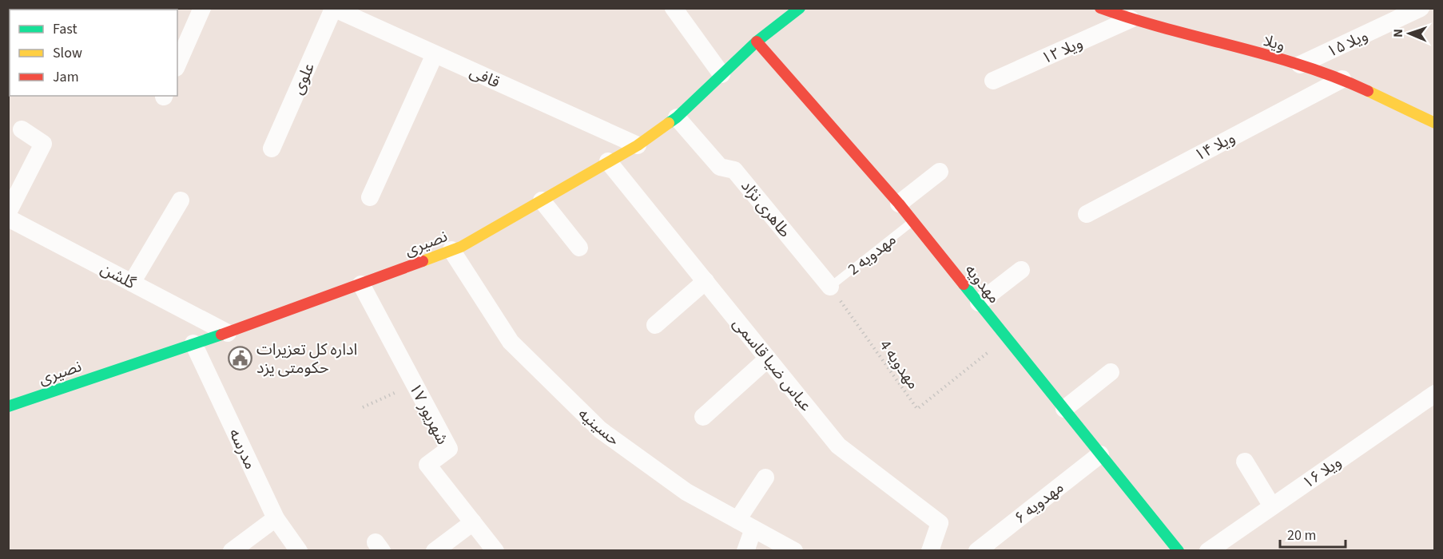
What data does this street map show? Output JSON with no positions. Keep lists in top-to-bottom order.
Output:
{
  "streets": {
    "street": [
      "ویلا",
      "ویلا ۱۵",
      "ویلا ۱۲",
      "قافی",
      "علوی",
      "ویلا ۱۴",
      "طاهری نژاد",
      "نصیری",
      "گلشن",
      "مهدویه",
      "عباس ضیا قاسمی",
      "۱۷ شهریور",
      "حسینیه",
      "مدرسه",
      "ویلا ۱۶",
      "مهدویه ۶"
    ],
    "lane": ["مهدویه 2"],
    "path": ["مهدویه 4"]
  },
  "crossings": [
    ["ویلا", "ویلا ۱۵"],
    ["ویلا", "ویلا ۱۲"],
    ["ویلا", "ویلا ۱۴"],
    ["قافی", "علوی"],
    ["قافی", "نصیری"],
    ["طاهری نژاد", "نصیری"],
    ["طاهری نژاد", "مهدویه 2"],
    ["طاهری نژاد", "مهدویه 4"],
    ["نصیری", "گلشن"],
    ["نصیری", "مهدویه"],
    ["نصیری", "عباس ضیا قاسمی"],
    ["نصیری", "۱۷ شهریور"],
    ["نصیری", "حسینیه"],
    ["نصیری", "مدرسه"],
    ["مهدویه 2", "مهدویه"],
    ["مهدویه 2", "مهدویه 4"],
    ["مهدویه", "مهدویه 4"],
    ["مهدویه", "مهدویه ۶"]
  ],
  "places": {
    "public building": ["اداره کل تعزیرات حکومتی یزد"]
  },
  "legend": ["Fast", "Slow", "Jam"],
  "scale_bar": "20 m",
  "north": "left"
}
